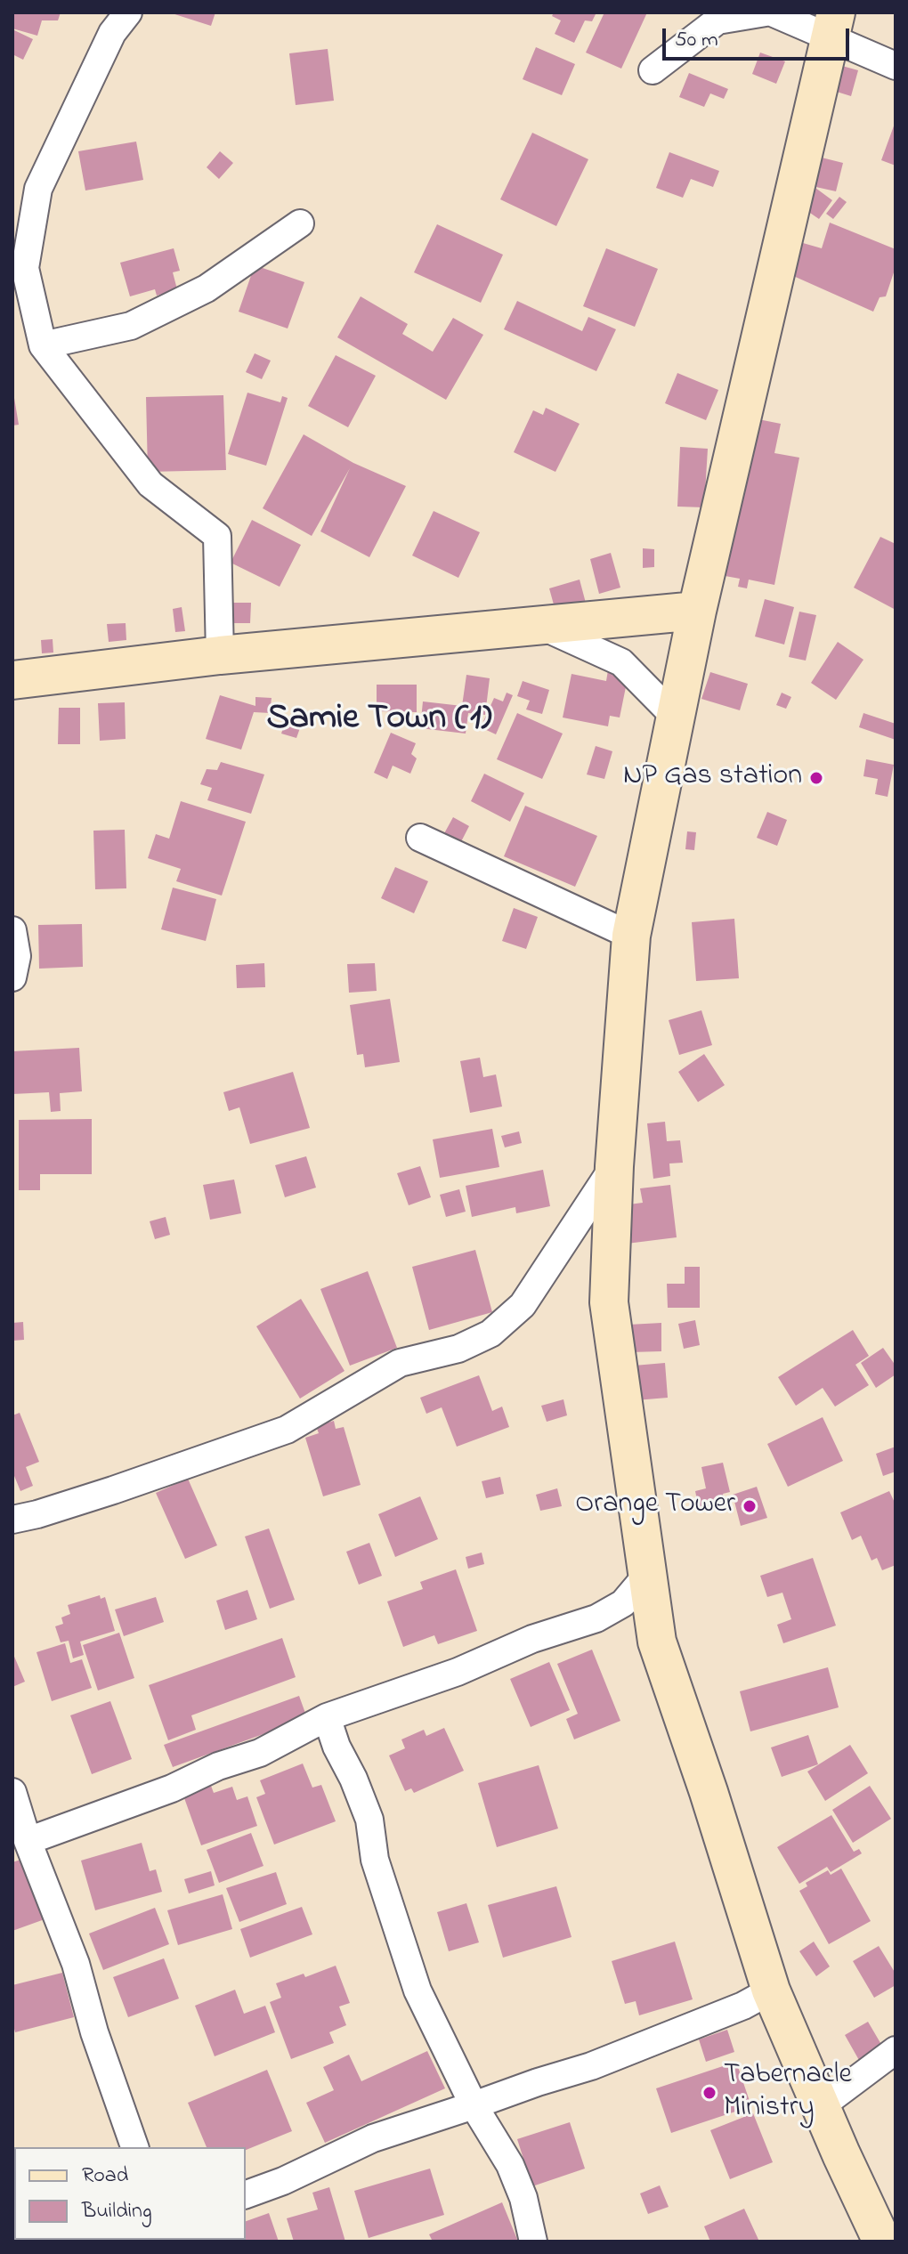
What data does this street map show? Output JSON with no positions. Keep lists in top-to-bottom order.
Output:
{
  "districts": ["Samie Town (1)"],
  "places": ["NP Gas station", "Orange Tower", "Tabernacle Ministry"],
  "legend": ["Road", "Building"],
  "scale_bar": "50 m"
}
